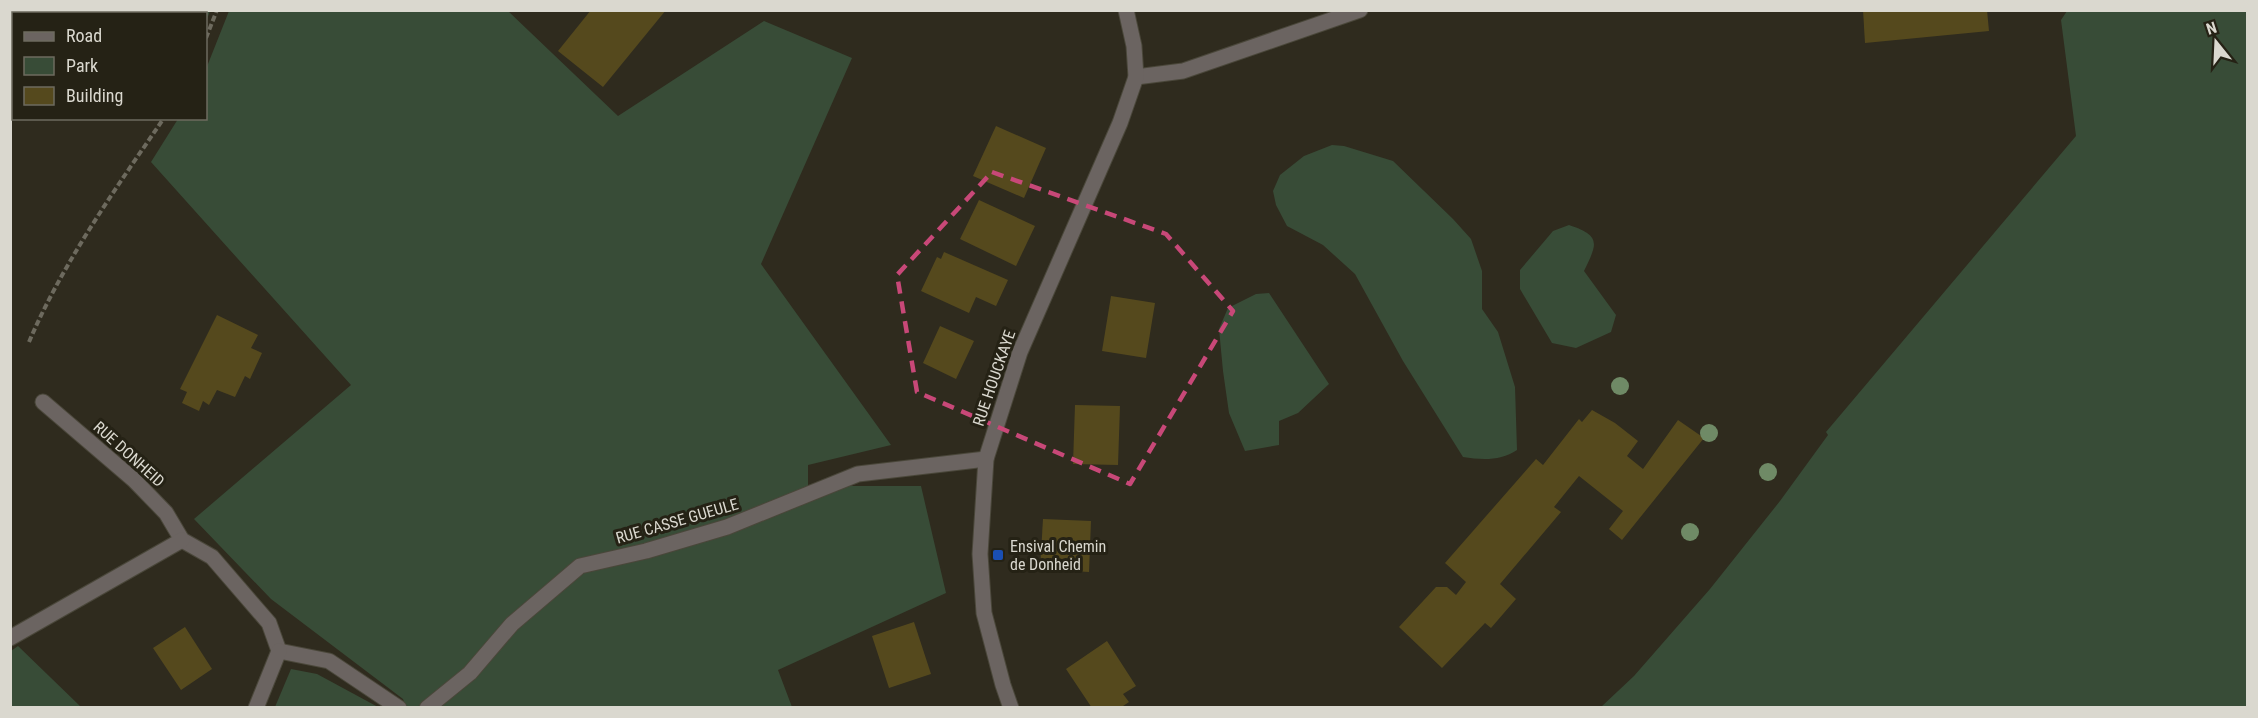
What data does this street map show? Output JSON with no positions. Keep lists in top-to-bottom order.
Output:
{
  "streets": {
    "street": ["RUE HOUCKAYE", "RUE DONHEID", "RUE CASSE GUEULE"]
  },
  "crossings": [
    ["RUE HOUCKAYE", "RUE CASSE GUEULE"]
  ],
  "places": {
    "transit": ["Ensival Chemin de Donheid"]
  },
  "legend": ["Road", "Park", "Building"],
  "north": "top"
}
